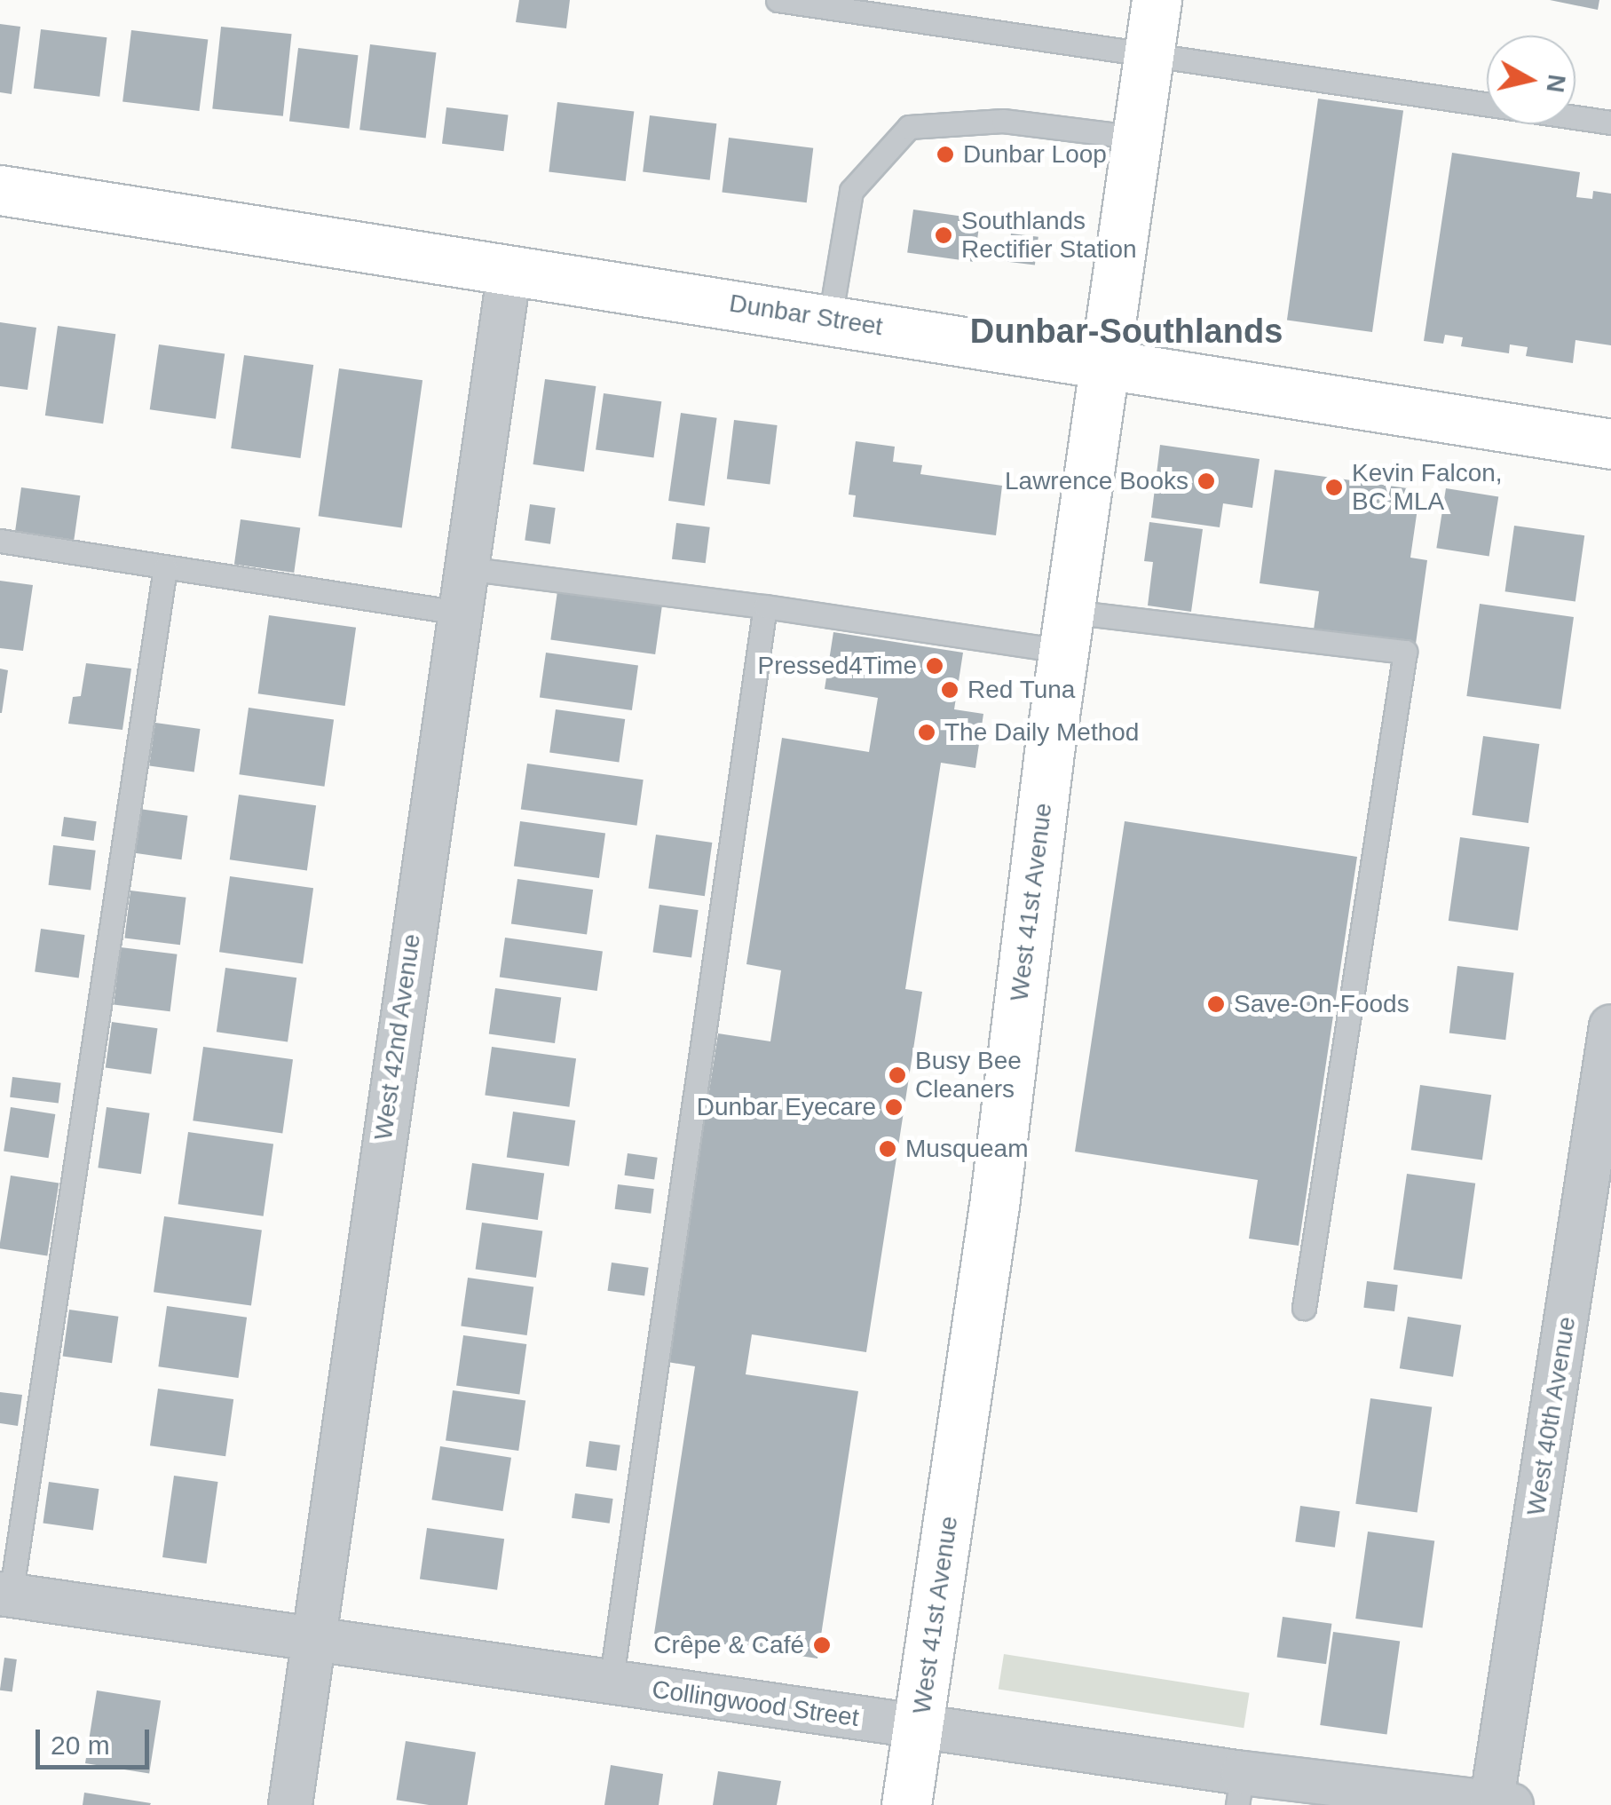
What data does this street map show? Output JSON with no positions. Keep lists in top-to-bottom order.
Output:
{
  "streets": {
    "main road": ["Dunbar Street", "West 41st Avenue"],
    "street": ["West 42nd Avenue", "West 40th Avenue", "Collingwood Street"]
  },
  "crossings": [
    ["Dunbar Street", "West 41st Avenue"],
    ["Dunbar Street", "West 42nd Avenue"],
    ["West 41st Avenue", "Collingwood Street"],
    ["West 42nd Avenue", "Collingwood Street"],
    ["West 40th Avenue", "Collingwood Street"]
  ],
  "districts": ["Dunbar-Southlands"],
  "places": [
    "Dunbar Loop",
    "Southlands Rectifier Station",
    "Lawrence Books",
    "Kevin Falcon, BC MLA",
    "Pressed4Time",
    "Red Tuna",
    "The Daily Method",
    "Save-On-Foods",
    "Busy Bee Cleaners",
    "Dunbar Eyecare",
    "Musqueam",
    "Crêpe & Café"
  ],
  "scale_bar": "20 m",
  "north": "right"
}
